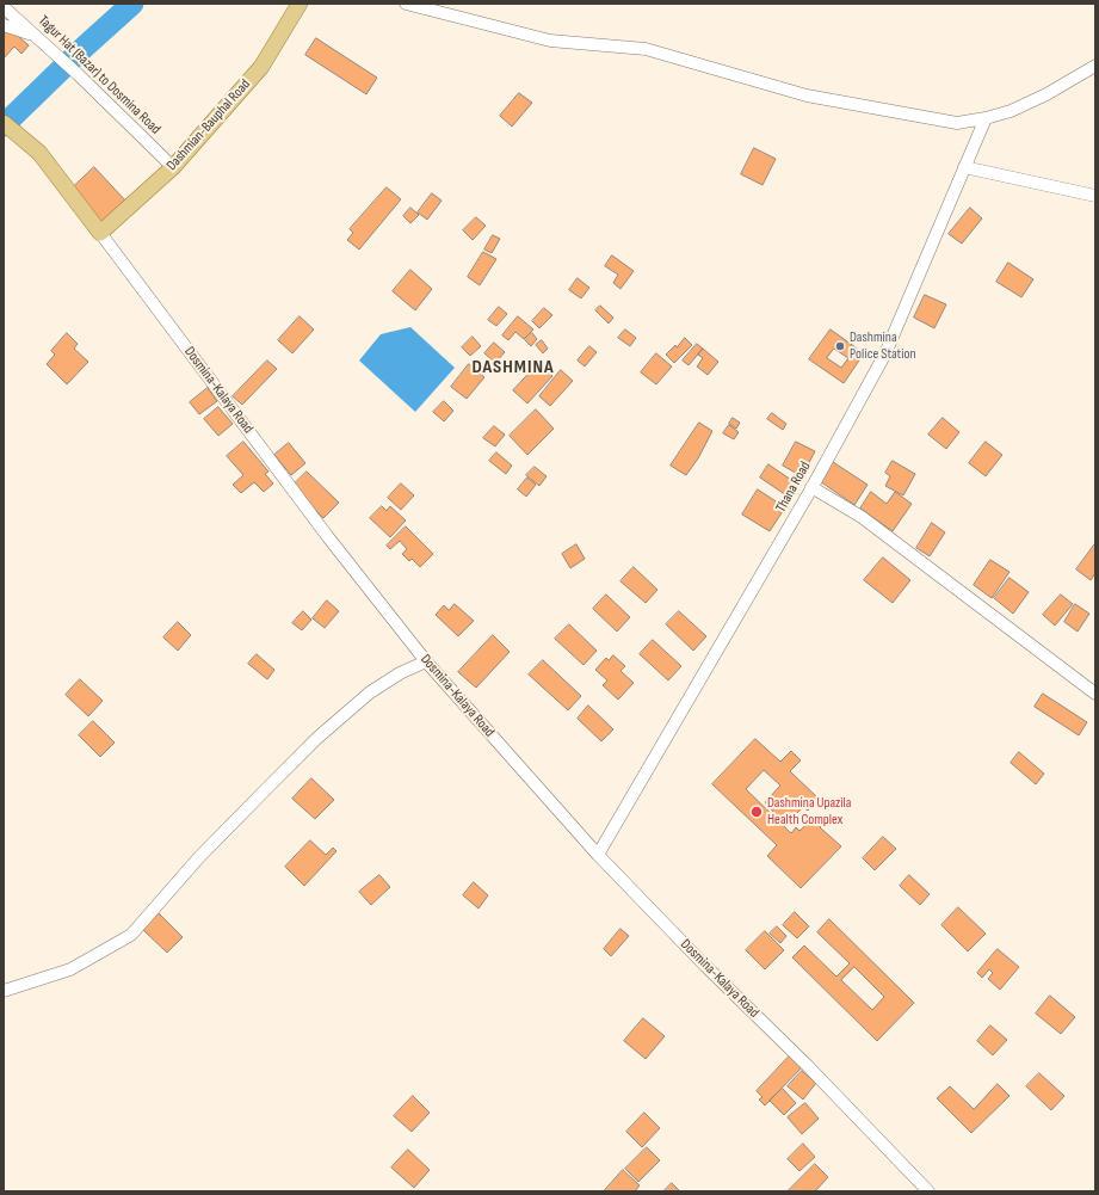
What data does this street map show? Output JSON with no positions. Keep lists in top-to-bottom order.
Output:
{
  "streets": {
    "main road": ["Dashmian-Bauphal Road", "Dosmina-Kalaya Road"],
    "street": ["Tagur Hat (Bazar) to Dosmina Road", "Thana Road"]
  },
  "crossings": [
    ["Tagur Hat (Bazar) to Dosmina Road", "Dashmian-Bauphal Road"],
    ["Dashmian-Bauphal Road", "Dosmina-Kalaya Road"],
    ["Dosmina-Kalaya Road", "Thana Road"]
  ],
  "districts": ["DASHMINA"],
  "places": ["Dashmina Police Station", "Dashmina Upazila Health Complex"]
}
